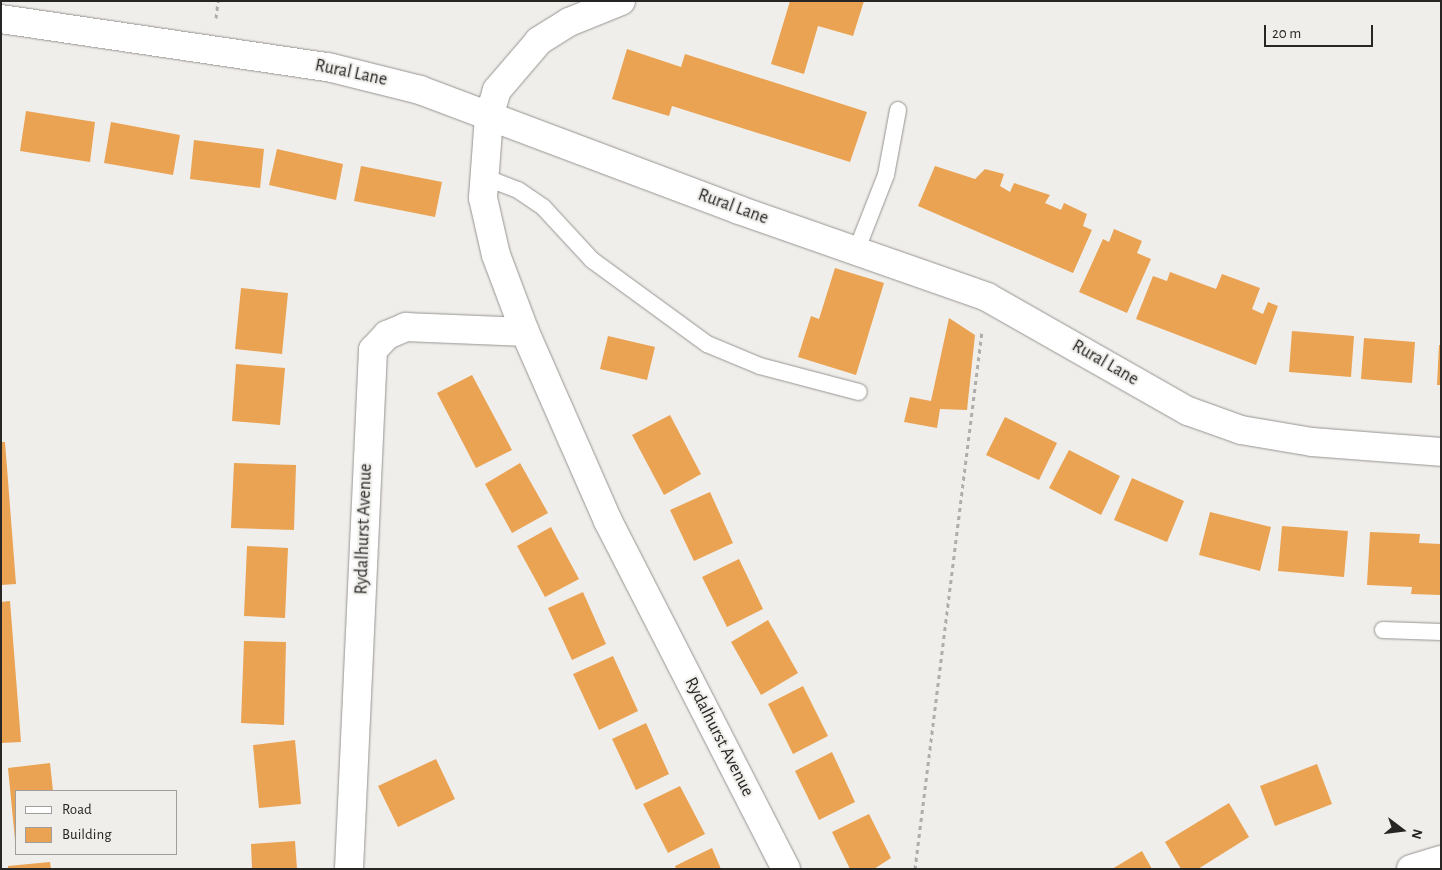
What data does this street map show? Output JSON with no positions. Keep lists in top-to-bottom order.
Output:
{
  "streets": {
    "street": ["Rural Lane", "Rydalhurst Avenue"]
  },
  "crossings": [
    ["Rural Lane", "Rydalhurst Avenue"]
  ],
  "legend": ["Road", "Building"],
  "scale_bar": "20 m",
  "north": "right"
}
